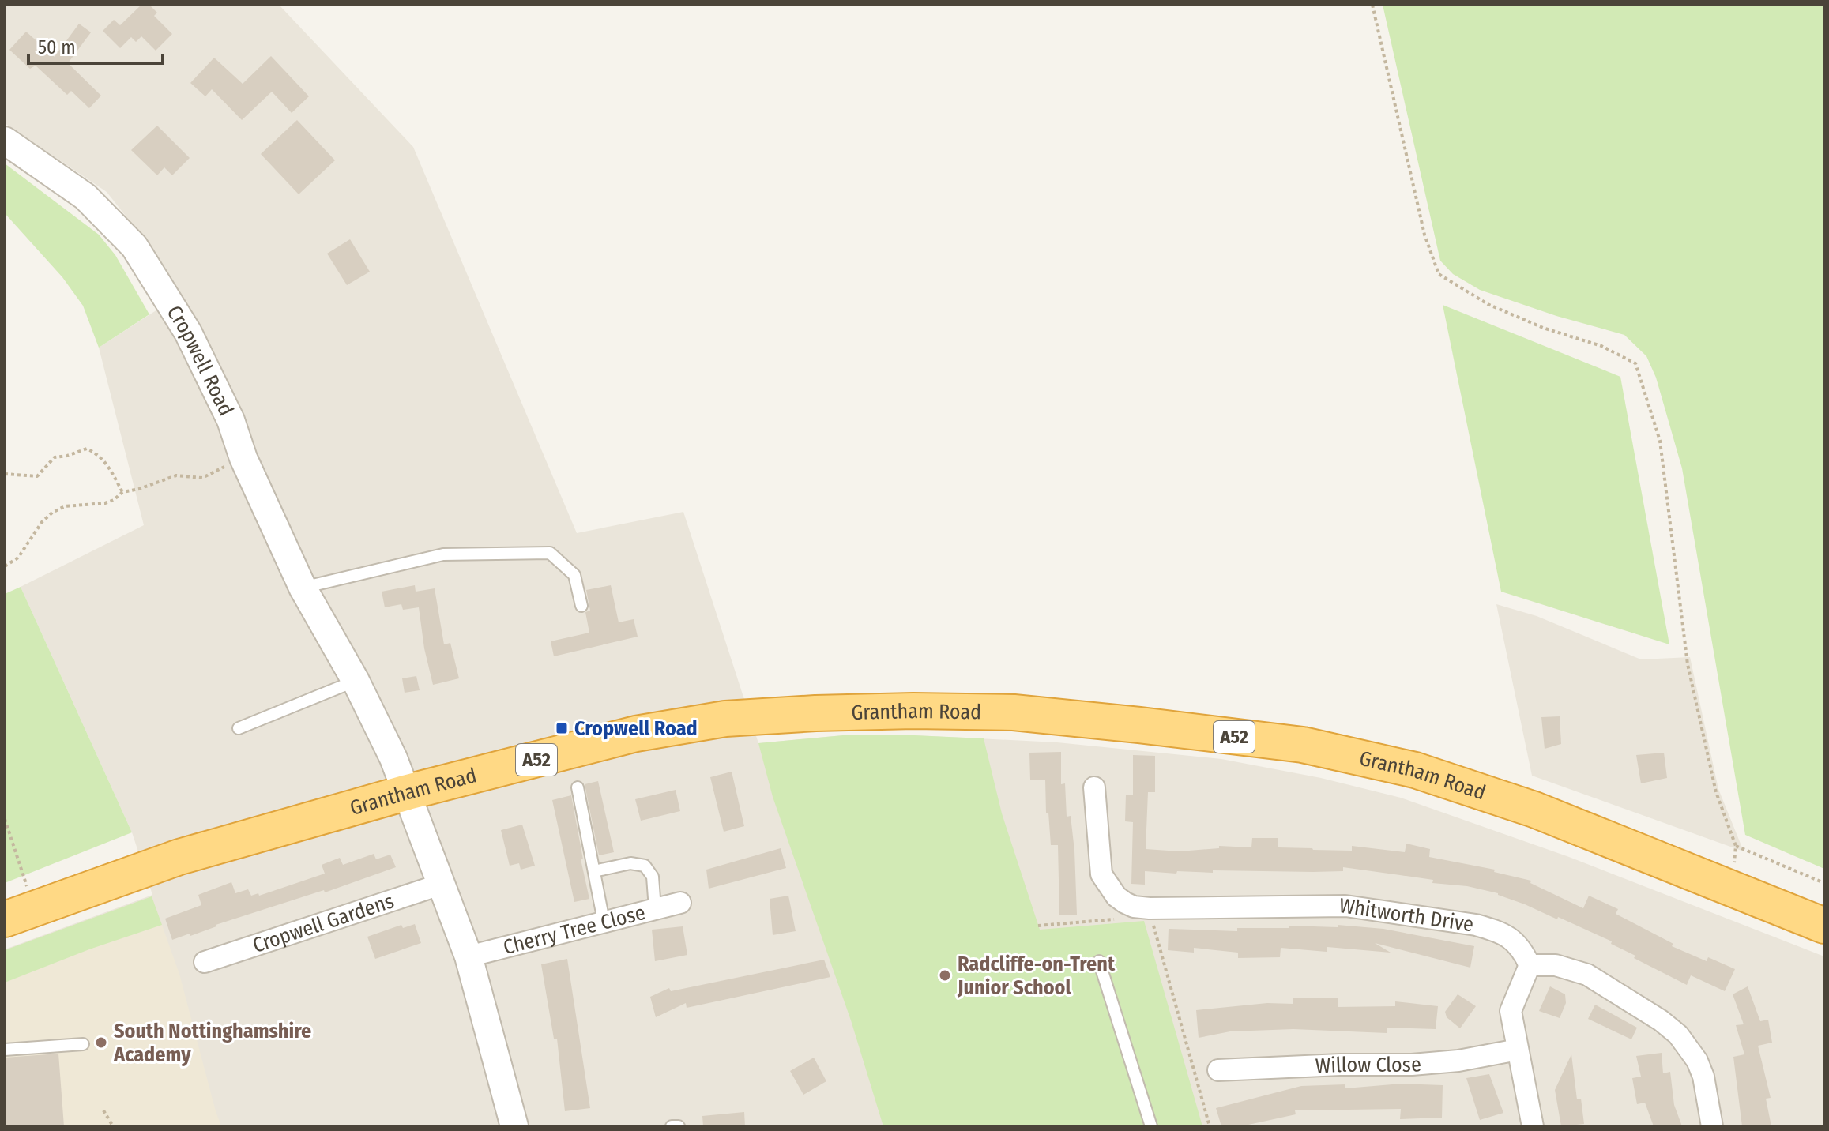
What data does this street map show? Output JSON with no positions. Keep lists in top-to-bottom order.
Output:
{
  "streets": {
    "highway": ["Grantham Road", "A52"],
    "street": [
      "Cropwell Road",
      "Whitworth Drive",
      "Cropwell Gardens",
      "Cherry Tree Close",
      "Willow Close"
    ]
  },
  "crossings": [
    ["Cropwell Road", "Grantham Road"],
    ["Cropwell Road", "Cropwell Gardens"],
    ["Cropwell Road", "Cherry Tree Close"]
  ],
  "places": {
    "transit": ["Cropwell Road"],
    "other": ["Radcliffe-on-Trent Junior School", "South Nottinghamshire Academy"]
  },
  "scale_bar": "50 m"
}
